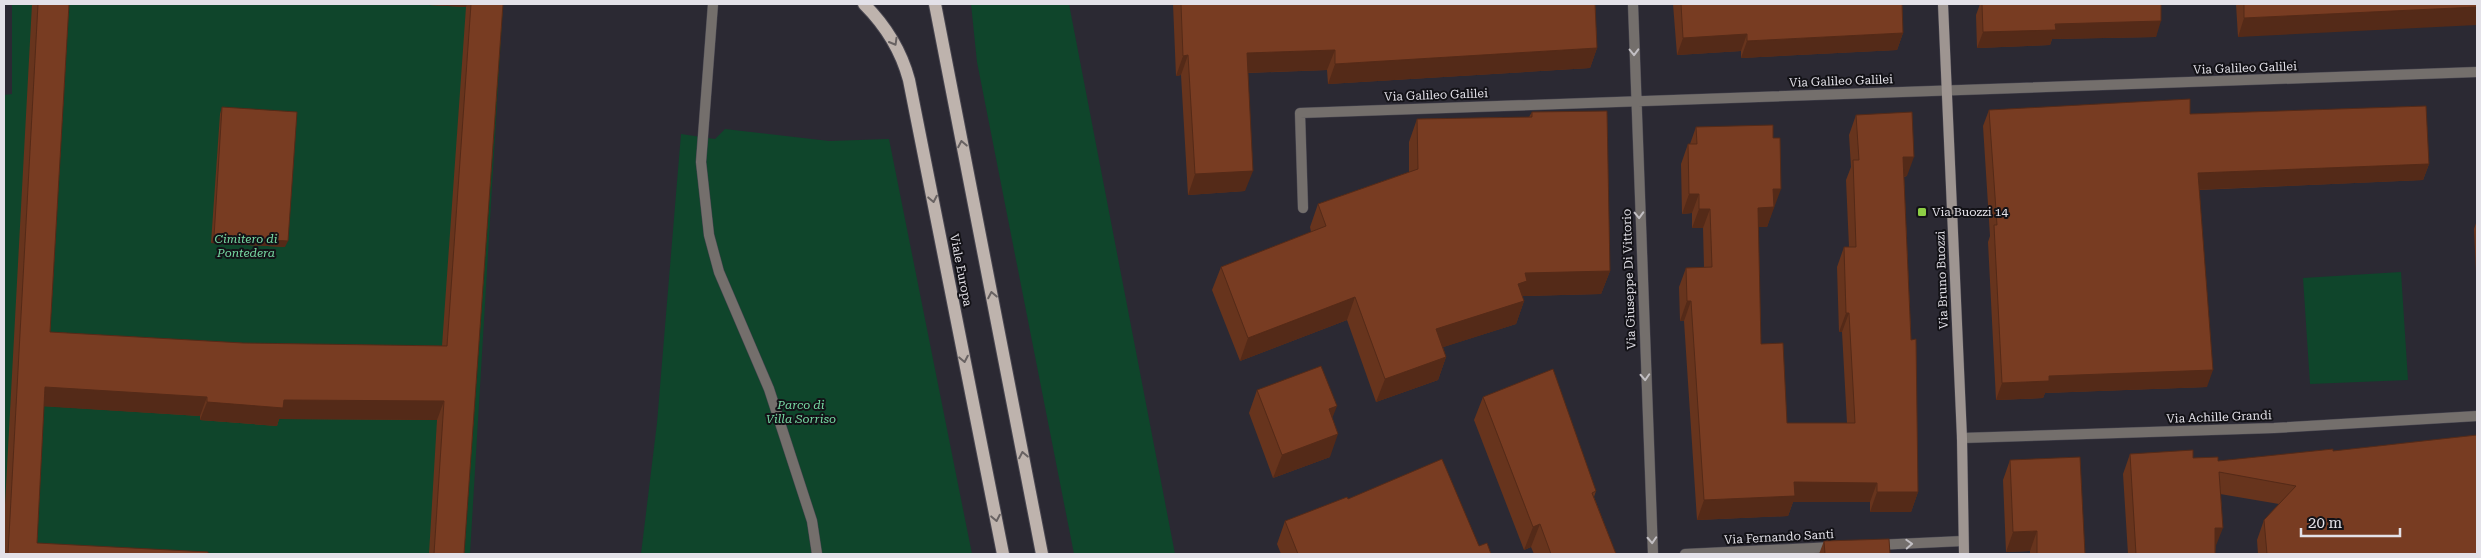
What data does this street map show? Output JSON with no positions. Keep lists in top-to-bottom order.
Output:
{
  "streets": {
    "main road": ["Viale Europa"],
    "street": [
      "Via Galileo Galilei",
      "Via Giuseppe Di Vittorio",
      "Via Bruno Buozzi",
      "Via Achille Grandi",
      "Via Fernando Santi"
    ]
  },
  "crossings": [
    ["Via Galileo Galilei", "Via Giuseppe Di Vittorio"],
    ["Via Galileo Galilei", "Via Bruno Buozzi"],
    ["Via Bruno Buozzi", "Via Achille Grandi"]
  ],
  "one_way": ["Via Giuseppe Di Vittorio"],
  "parks": ["Cimitero di Pontedera", "Parco di Villa Sorriso"],
  "places": {
    "transit": ["Via Buozzi 14"]
  },
  "scale_bar": "20 m"
}
